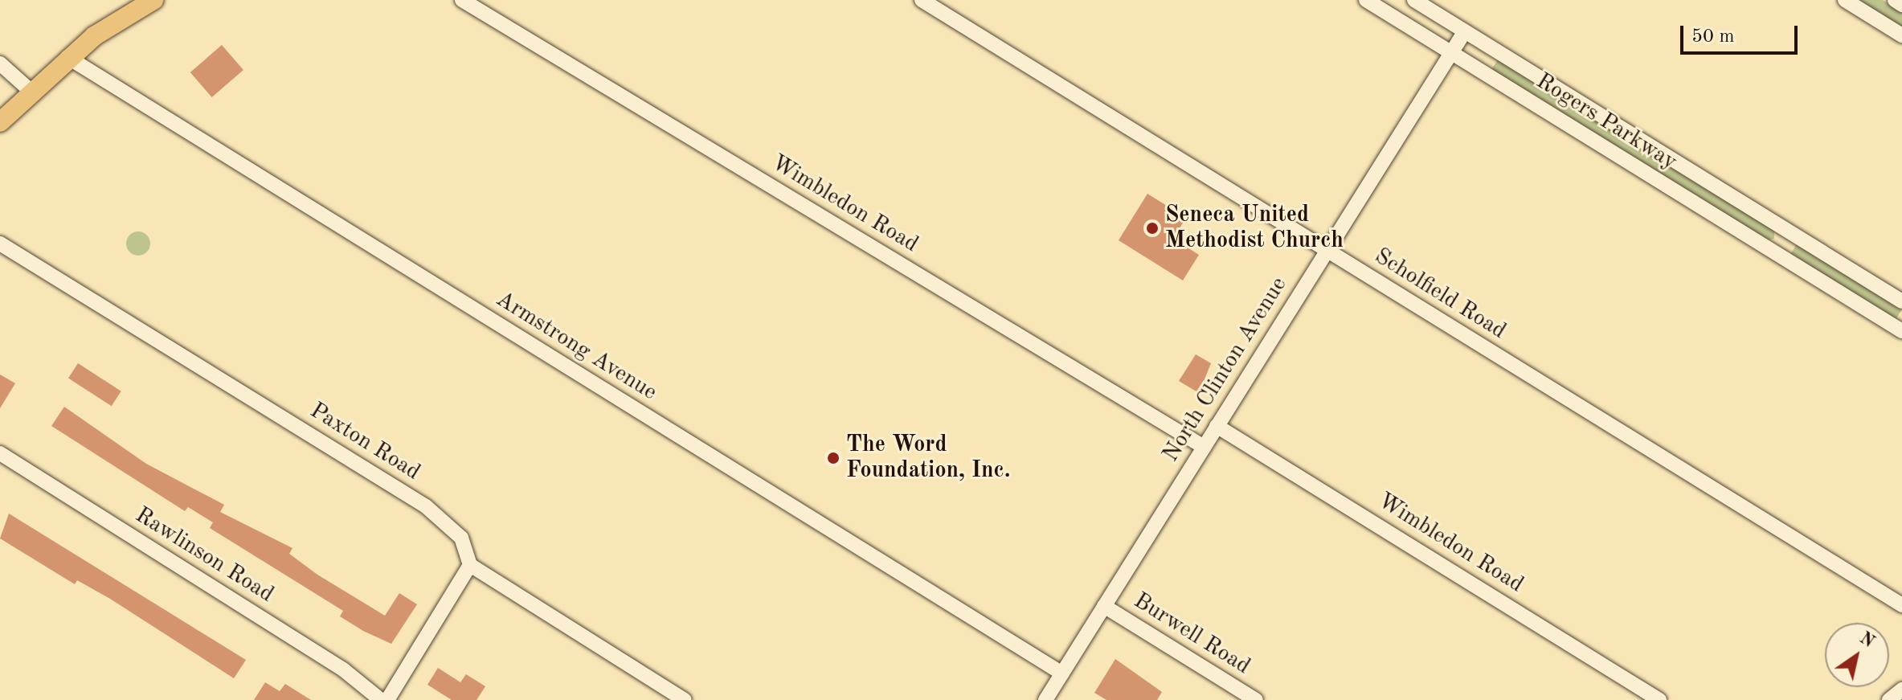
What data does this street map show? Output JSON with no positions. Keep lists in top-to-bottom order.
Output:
{
  "streets": {
    "street": [
      "Rogers Parkway",
      "Wimbledon Road",
      "Scholfield Road",
      "Armstrong Avenue",
      "North Clinton Avenue",
      "Paxton Road",
      "Rawlinson Road",
      "Burwell Road"
    ]
  },
  "crossings": [
    ["Rogers Parkway", "North Clinton Avenue"],
    ["Wimbledon Road", "North Clinton Avenue"],
    ["Scholfield Road", "North Clinton Avenue"],
    ["Armstrong Avenue", "North Clinton Avenue"],
    ["North Clinton Avenue", "Burwell Road"]
  ],
  "places": ["Seneca United Methodist Church", "The Word Foundation, Inc."],
  "scale_bar": "50 m",
  "north": "top right"
}
